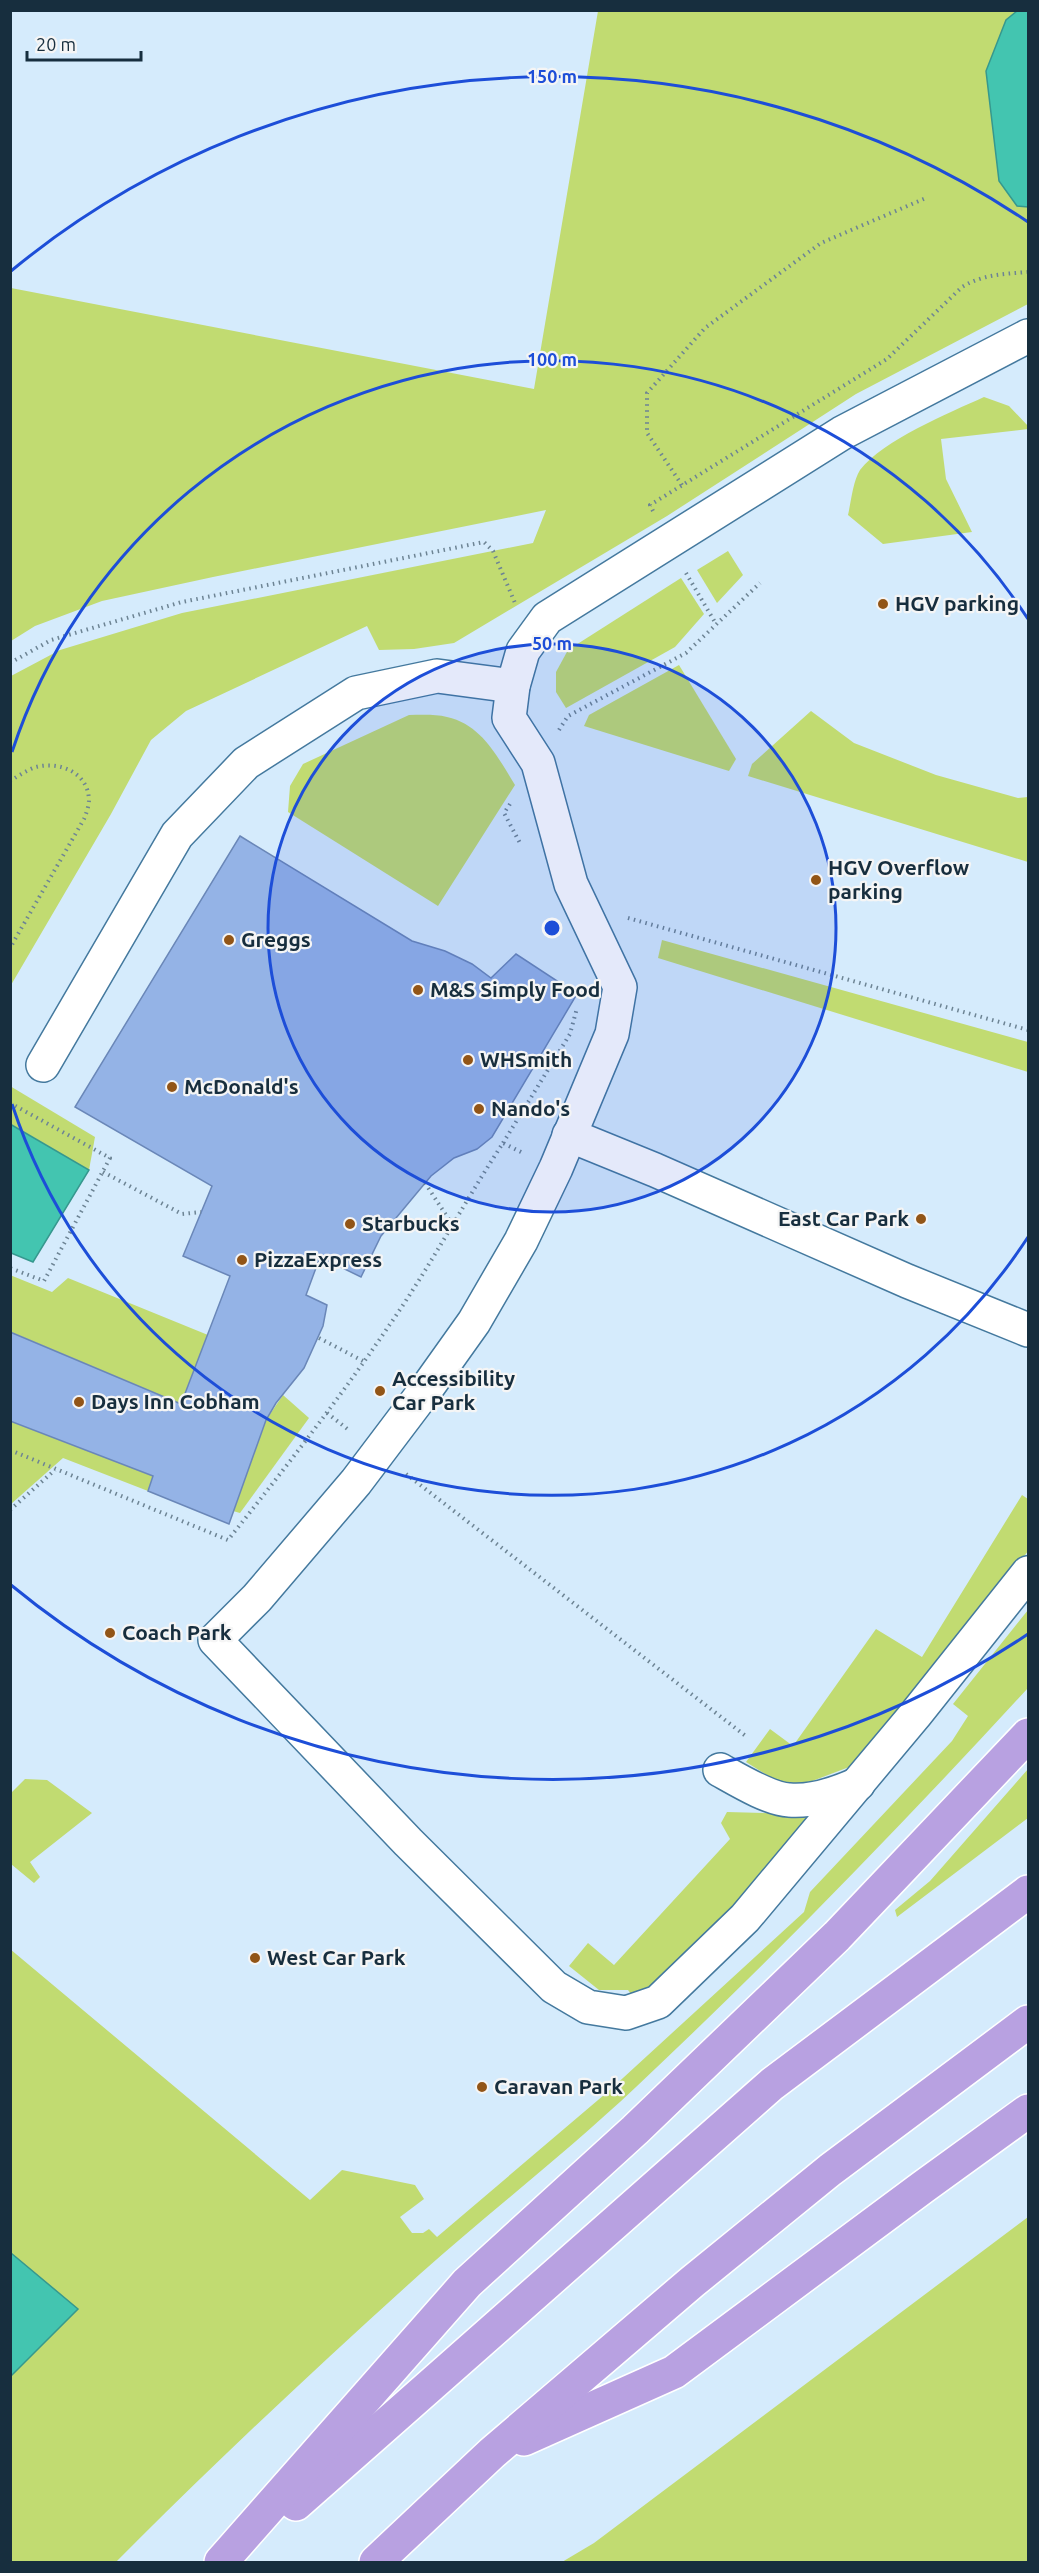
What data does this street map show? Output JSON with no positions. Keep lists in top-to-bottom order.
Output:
{
  "places": [
    "HGV parking",
    "HGV Overflow parking",
    "Greggs",
    "M&S Simply Food",
    "WHSmith",
    "McDonald's",
    "Nando's",
    "East Car Park",
    "Starbucks",
    "PizzaExpress",
    "Accessibility Car Park",
    "Days Inn Cobham",
    "Coach Park",
    "West Car Park",
    "Caravan Park"
  ],
  "scale_bar": "20 m",
  "rings": ["150 m", "100 m", "50 m"]
}
